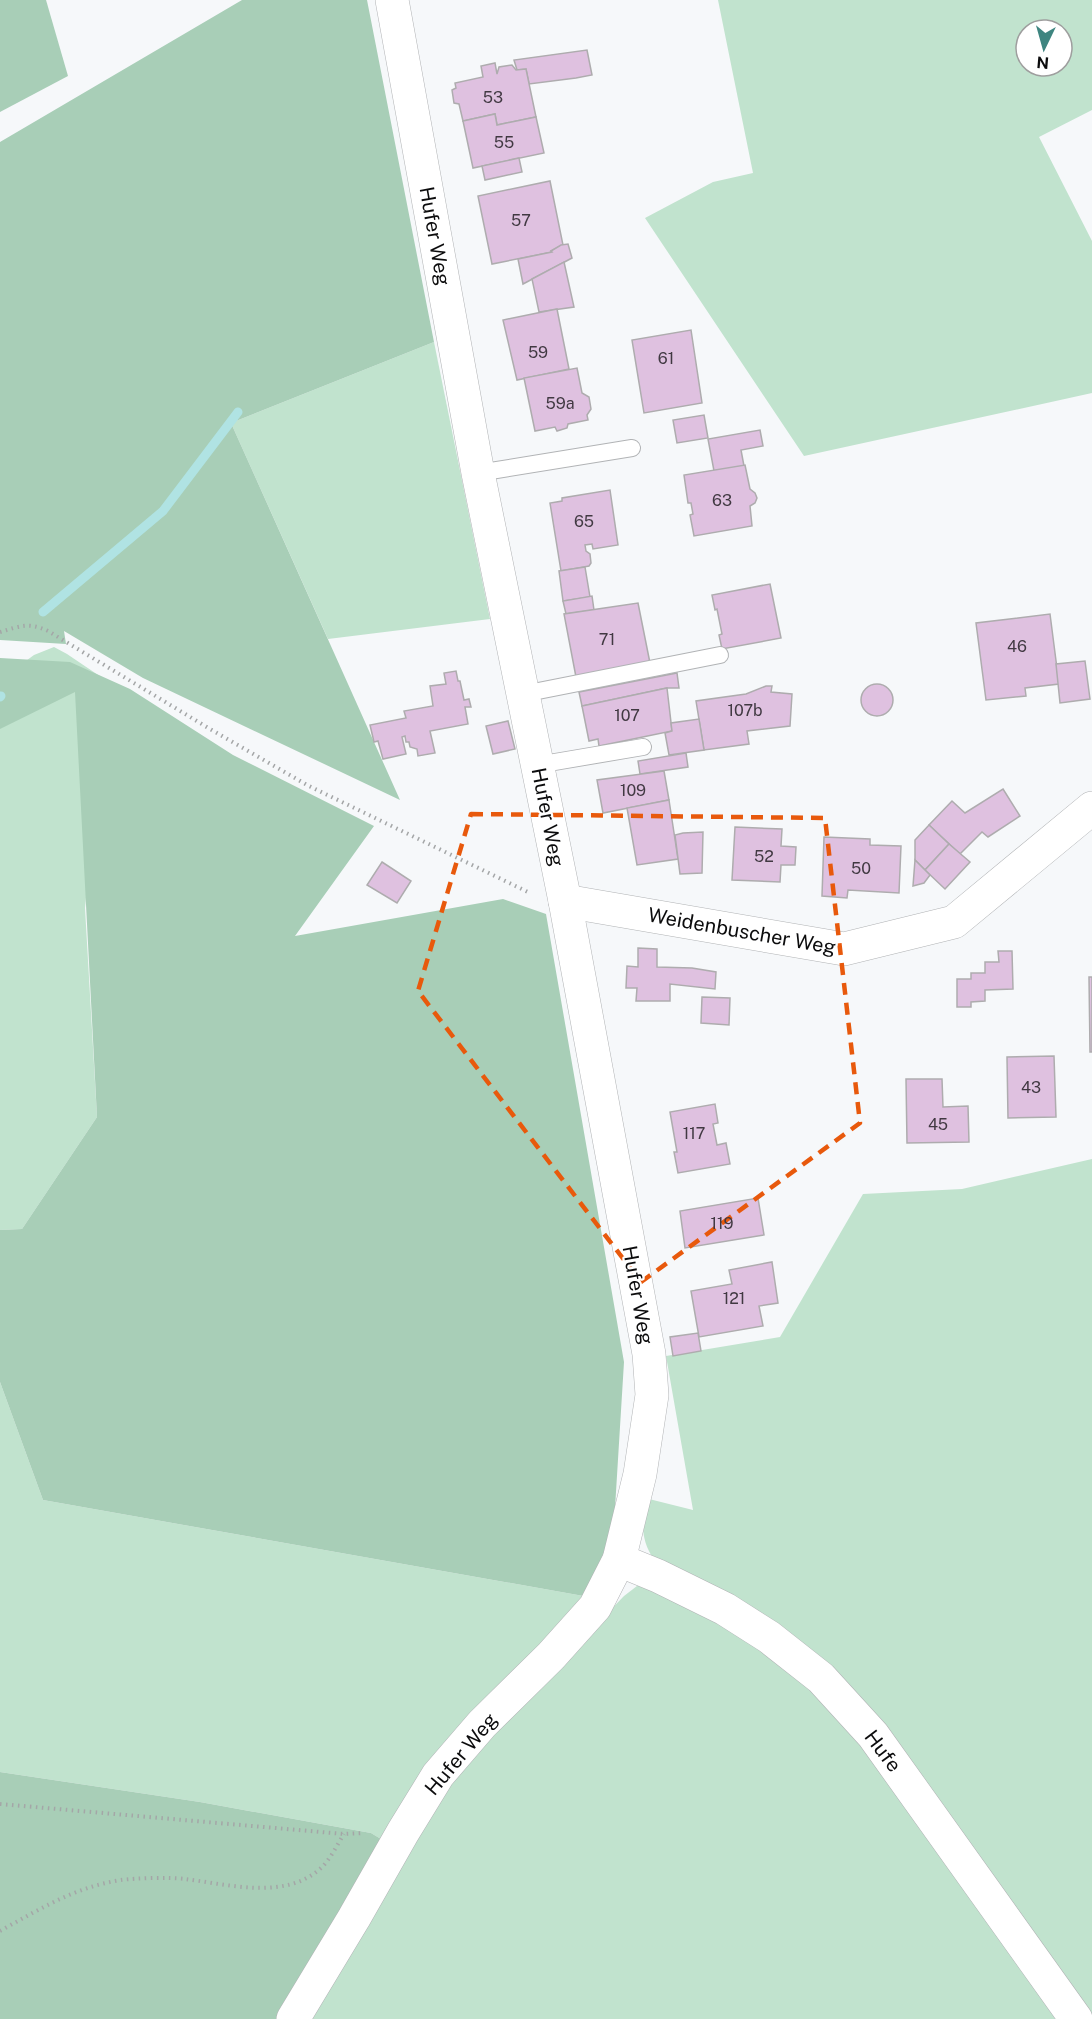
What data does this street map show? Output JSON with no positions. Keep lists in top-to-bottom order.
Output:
{
  "streets": {
    "street": ["Hufer Weg", "Weidenbuscher Weg", "Hufe"]
  },
  "crossings": [
    ["Hufer Weg", "Weidenbuscher Weg"],
    ["Hufer Weg", "Hufe"]
  ],
  "house_numbers": [
    "53",
    "55",
    "57",
    "59",
    "61",
    "59a",
    "63",
    "65",
    "71",
    "46",
    "107b",
    "107",
    "109",
    "52",
    "50",
    "43",
    "45",
    "117",
    "119",
    "121"
  ],
  "north": "bottom"
}
